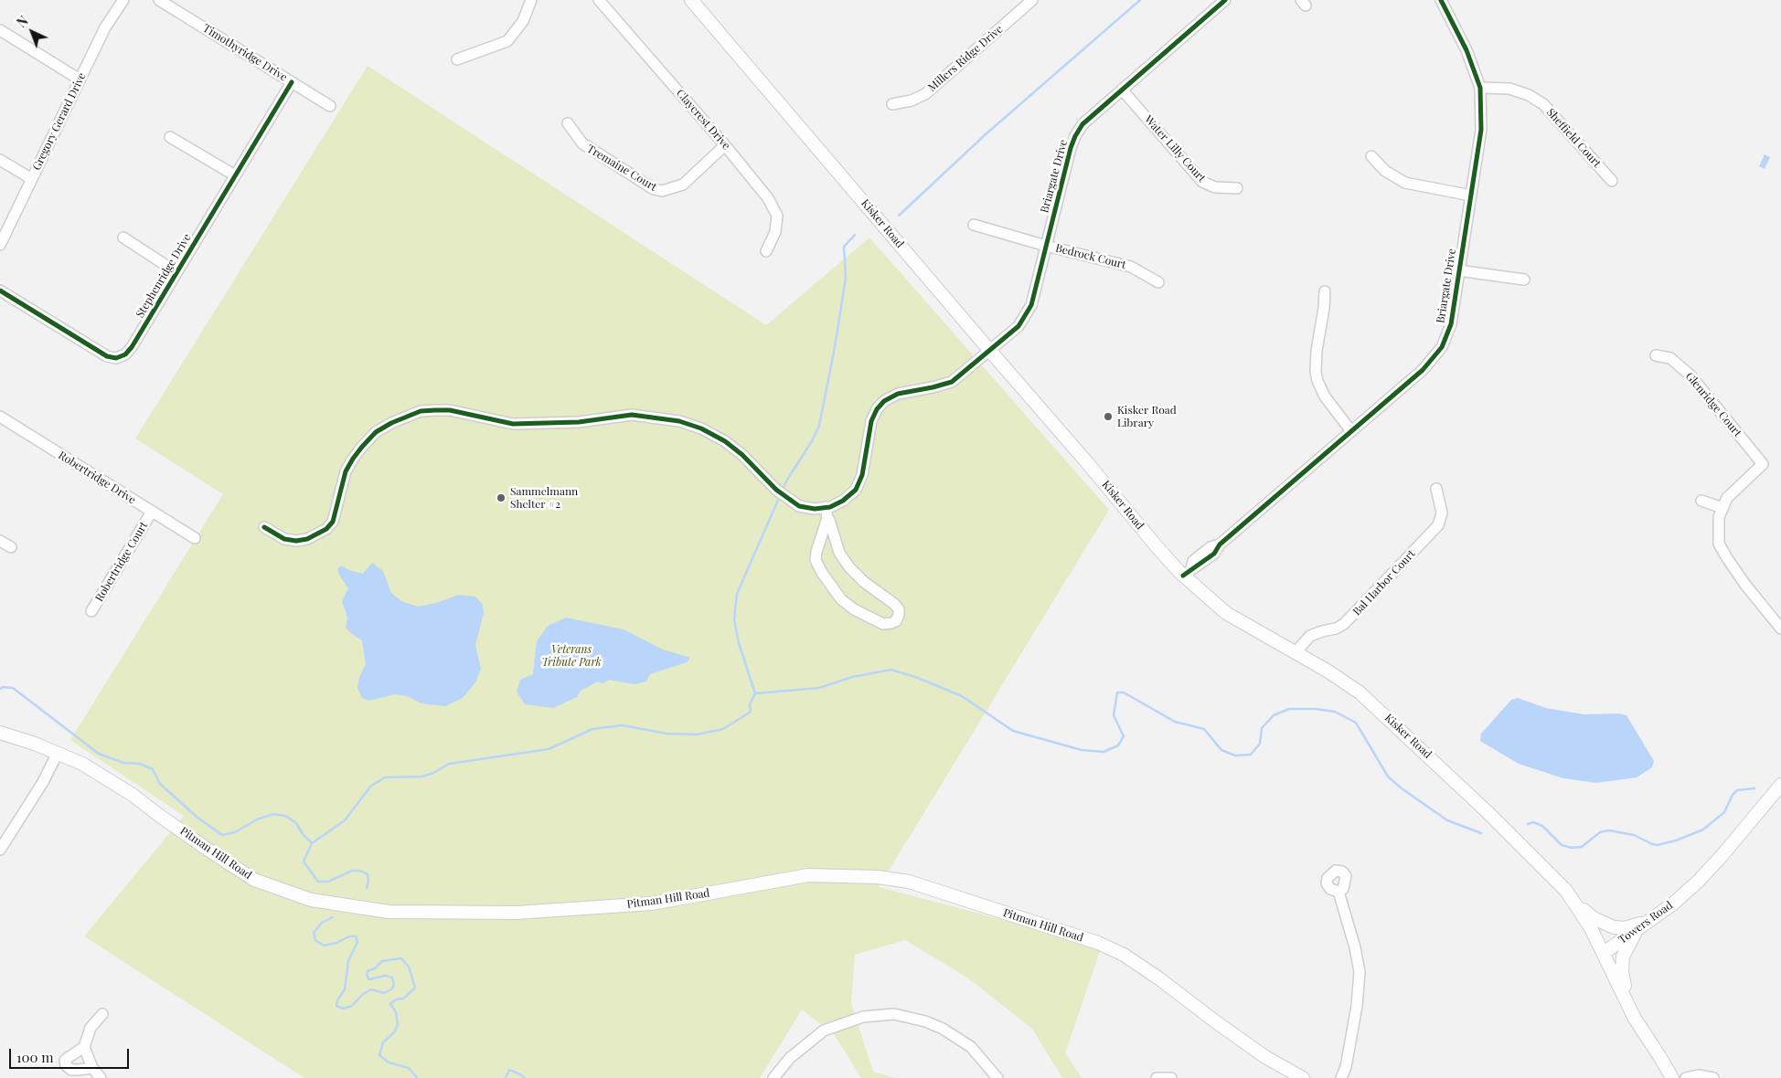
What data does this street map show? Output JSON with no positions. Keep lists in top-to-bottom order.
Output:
{
  "streets": {
    "main road": ["Kisker Road", "Pitman Hill Road", "Towers Road"],
    "street": [
      "Timothyridge Drive",
      "Millers Ridge Drive",
      "Claycrest Drive",
      "Gregory Gerard Drive",
      "Sheffield Court",
      "Water Lilly Court",
      "Tremaine Court",
      "Briargate Drive",
      "Bedrock Court",
      "Stephenridge Drive",
      "Glenridge Court",
      "Robertridge Drive",
      "Robertridge Court",
      "Bal Harbor Court"
    ]
  },
  "crossings": [
    ["Timothyridge Drive", "Stephenridge Drive"],
    ["Claycrest Drive", "Tremaine Court"],
    ["Sheffield Court", "Briargate Drive"],
    ["Water Lilly Court", "Briargate Drive"],
    ["Briargate Drive", "Kisker Road"],
    ["Briargate Drive", "Bedrock Court"],
    ["Kisker Road", "Bal Harbor Court"],
    ["Kisker Road", "Towers Road"],
    ["Robertridge Drive", "Robertridge Court"]
  ],
  "parks": ["Veterans Tribute Park"],
  "places": ["Kisker Road Library", "Sammelmann Shelter #2"],
  "scale_bar": "100 m",
  "north": "top left"
}
